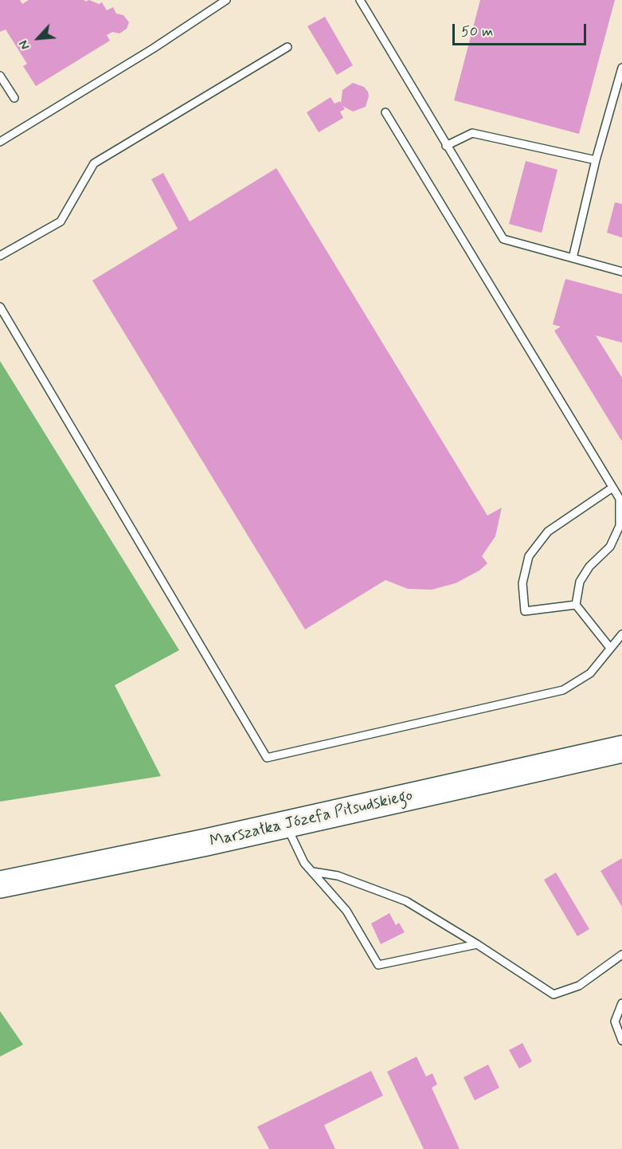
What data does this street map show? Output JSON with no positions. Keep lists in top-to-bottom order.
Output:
{
  "streets": {
    "highway": ["Marszałka Józefa Piłsudskiego"]
  },
  "scale_bar": "50 m",
  "north": "bottom left"
}
